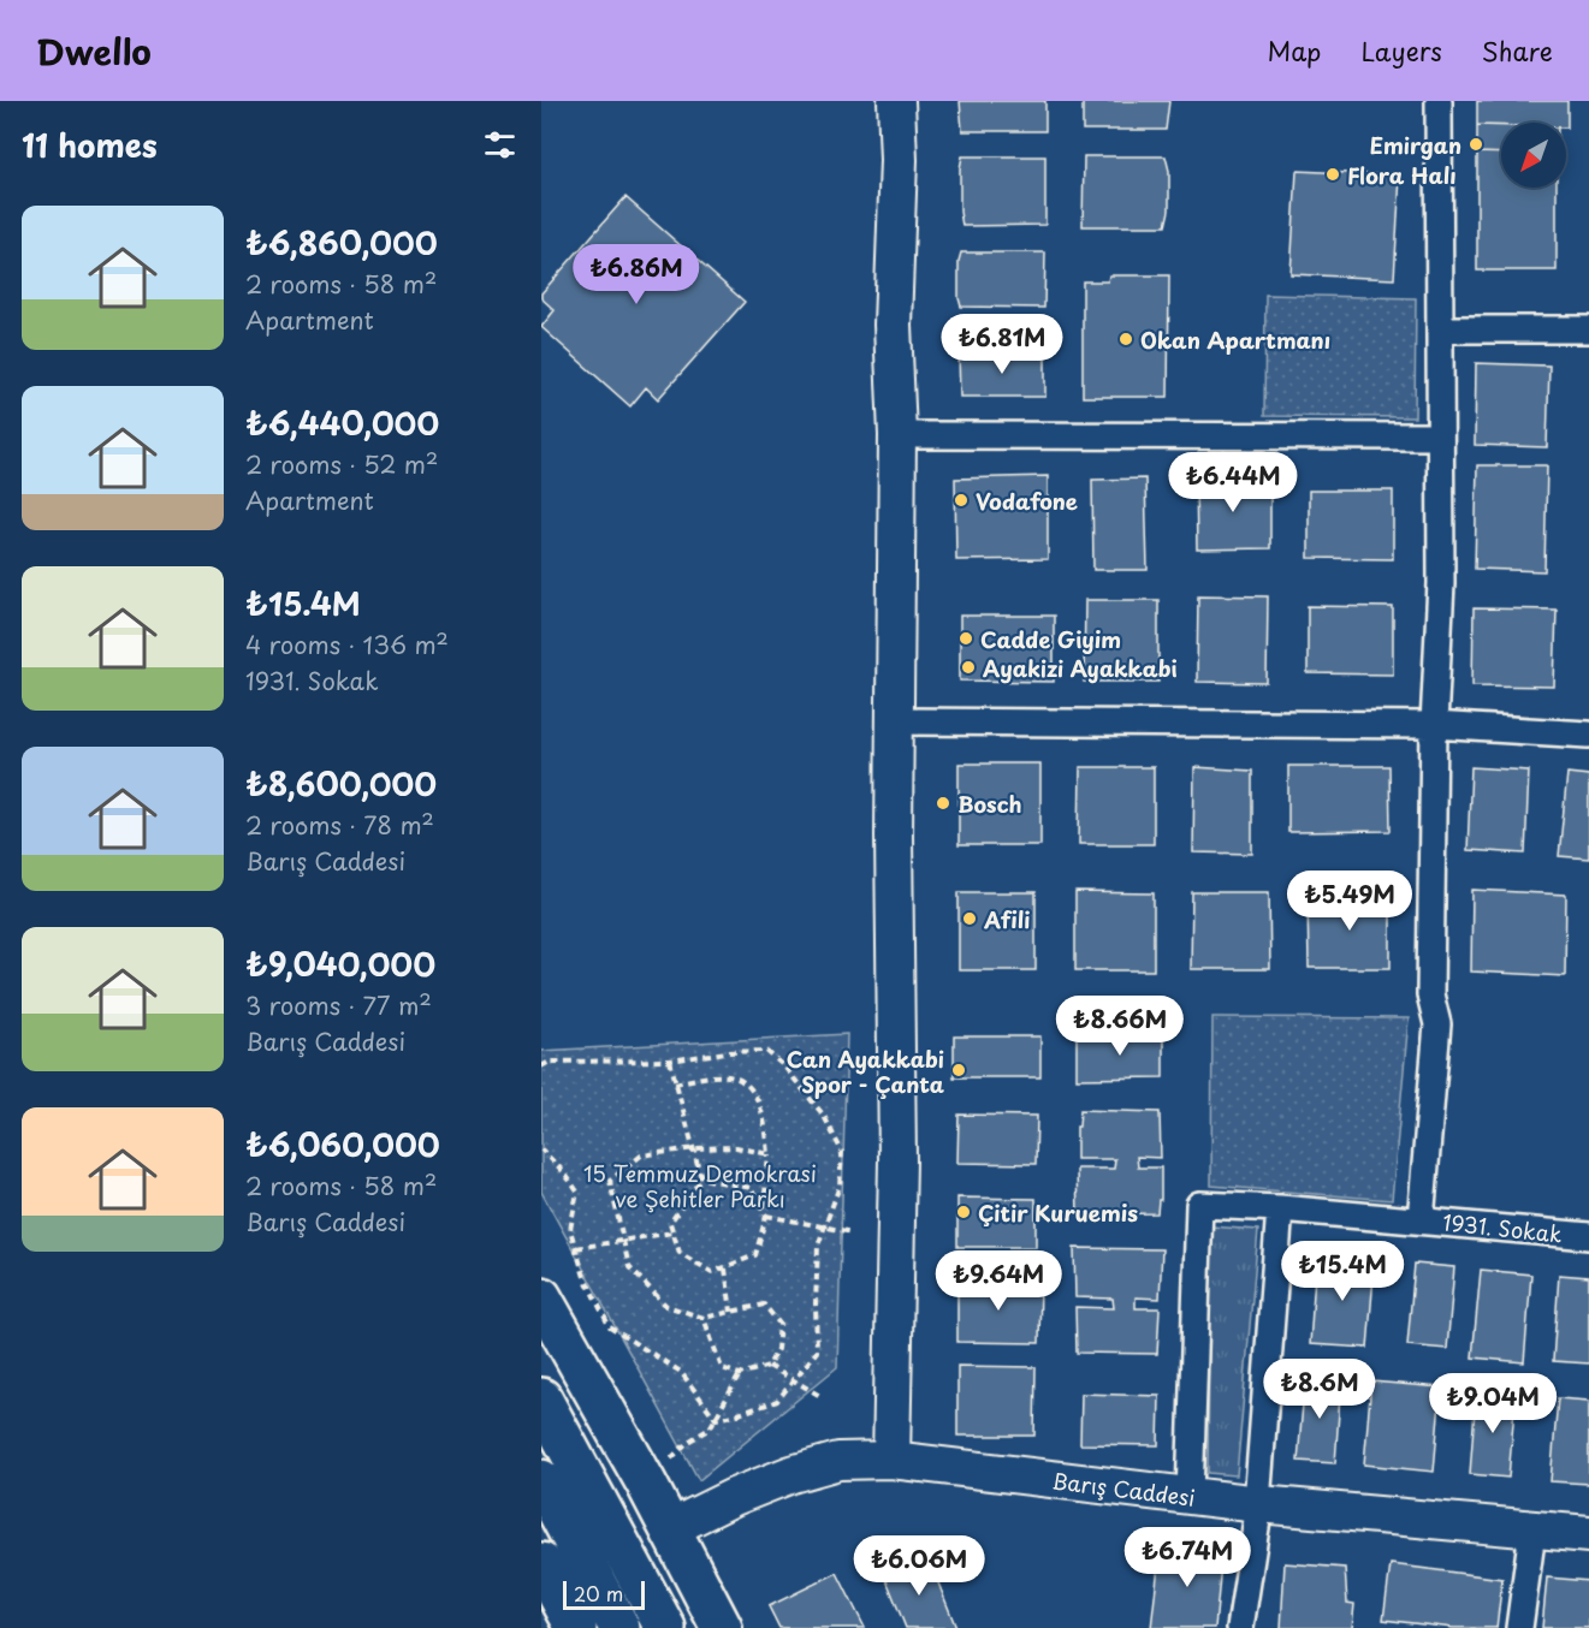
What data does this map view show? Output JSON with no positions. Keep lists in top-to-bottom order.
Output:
{
  "streets": {
    "street": ["1931. Sokak", "Barış Caddesi"]
  },
  "crossings": [
    ["1931. Sokak", "Barış Caddesi"]
  ],
  "parks": ["15 Temmuz Demokrasi ve Şehitler Parkı"],
  "places": [
    "Emirgan",
    "Flora Halı",
    "Okan Apartmanı",
    "Vodafone",
    "Cadde Giyim",
    "Ayakizi Ayakkabi",
    "Bosch",
    "Afili",
    "Can Ayakkabi Spor - Çanta",
    "Çitir Kuruemis"
  ],
  "scale_bar": "20 m",
  "north": "bottom left",
  "page": {
    "header": "Dwello",
    "nav": ["Map", "Layers", "Share"],
    "heading": "11 homes",
    "list": [
      {
        "name": "₺6,860,000",
        "note": "2 rooms · 58 m² · Apartment"
      },
      {
        "name": "₺6,440,000",
        "note": "2 rooms · 52 m² · Apartment"
      },
      {
        "name": "₺15.4M",
        "note": "4 rooms · 136 m² · 1931. Sokak"
      },
      {
        "name": "₺8,600,000",
        "note": "2 rooms · 78 m² · Barış Caddesi"
      },
      {
        "name": "₺9,040,000",
        "note": "3 rooms · 77 m² · Barış Caddesi"
      },
      {
        "name": "₺6,060,000",
        "note": "2 rooms · 58 m² · Barış Caddesi"
      }
    ],
    "price": [
      "₺6.86M",
      "₺6.81M",
      "₺6.44M",
      "₺5.49M",
      "₺8.66M",
      "₺15.4M",
      "₺9.64M",
      "₺8.6M",
      "₺9.04M",
      "₺6.74M",
      "₺6.06M"
    ],
    "scale": "20 m"
  }
}
